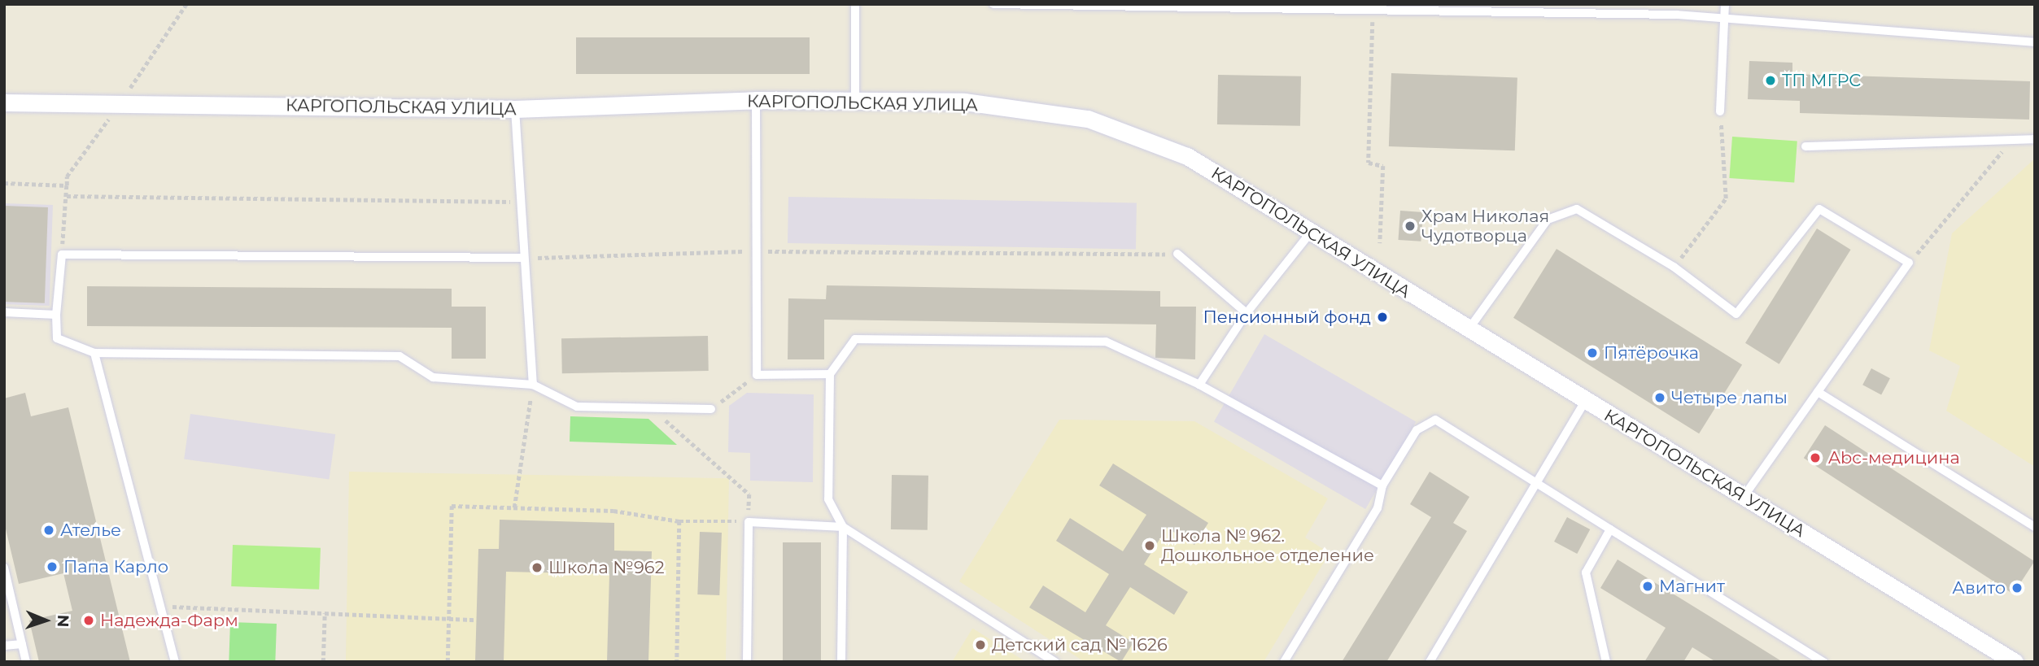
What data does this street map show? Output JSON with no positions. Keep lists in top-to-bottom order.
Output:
{
  "streets": {
    "street": ["КАРГОПОЛЬСКАЯ УЛИЦА"]
  },
  "places": [
    "ТП МГРС",
    "Храм Николая Чудотворца",
    "Пенсионный фонд",
    "Пятёрочка",
    "Четыре лапы",
    "Abc-медицина",
    "Ателье",
    "Школа № 962. Дошкольное отделение",
    "Папа Карло",
    "Школа №962",
    "Магнит",
    "Авито",
    "Надежда-Фарм",
    "Детский сад № 1626"
  ],
  "north": "right"
}
